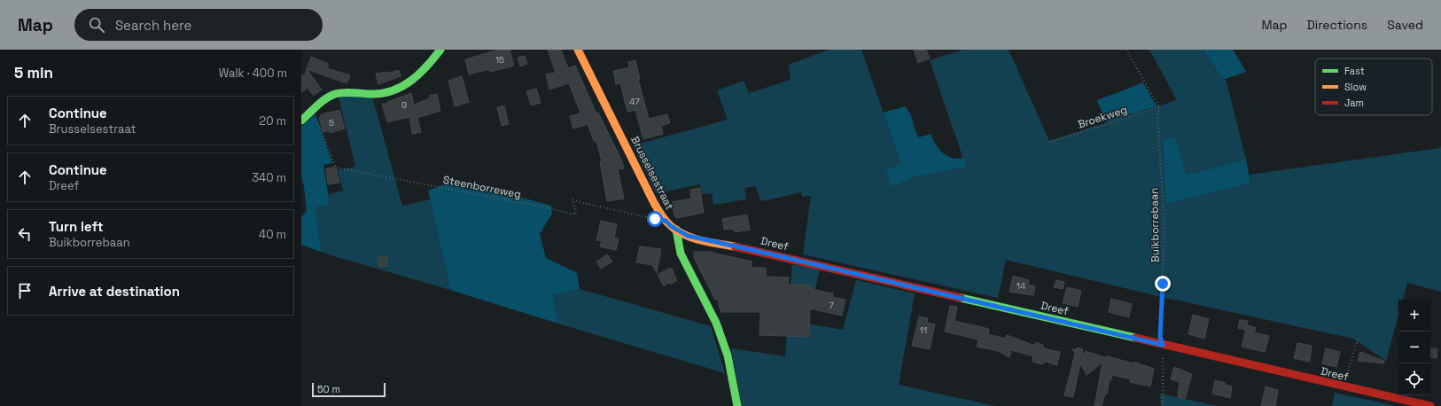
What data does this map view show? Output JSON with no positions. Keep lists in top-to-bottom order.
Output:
{
  "streets": {
    "street": ["Brusselsestraat", "Dreef"],
    "path": ["Broekweg", "Steenborreweg", "Buikborrebaan"]
  },
  "crossings": [
    ["Broekweg", "Buikborrebaan"],
    ["Brusselsestraat", "Dreef"],
    ["Buikborrebaan", "Dreef"]
  ],
  "house_numbers": [
    "15",
    "47",
    "9",
    "5",
    "14",
    "7",
    "11"
  ],
  "legend": ["Fast", "Slow", "Jam"],
  "scale_bar": "50 m",
  "page": {
    "header": "Map",
    "search": "Search here",
    "nav": ["Map", "Directions", "Saved"],
    "heading": ["5 min", "Walk · 400 m"],
    "list": [
      ["Continue", "Brusselsestraat", "20 m"],
      ["Continue", "Dreef", "340 m"],
      ["Turn left", "Buikborrebaan", "40 m"],
      "Arrive at destination"
    ],
    "map_buttons": ["+", "−"],
    "scale": "50 m"
  }
}
